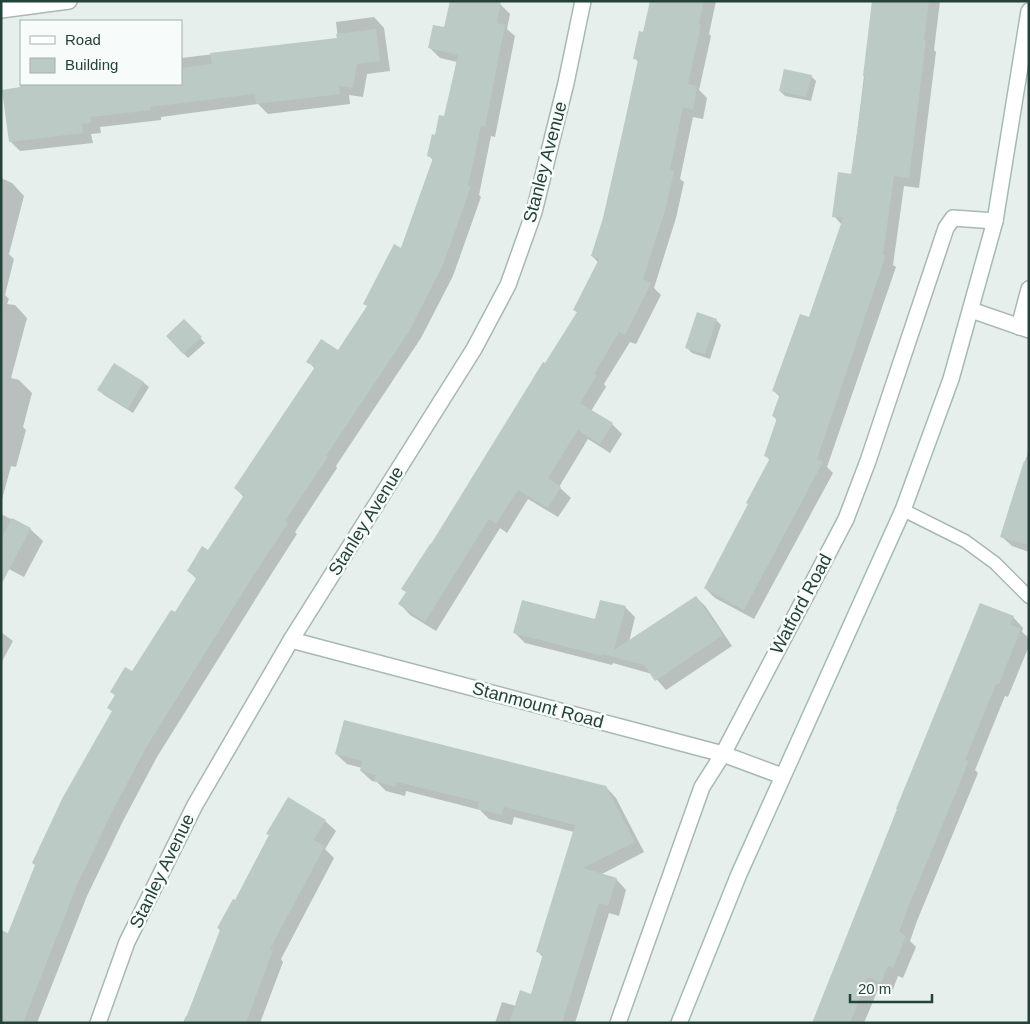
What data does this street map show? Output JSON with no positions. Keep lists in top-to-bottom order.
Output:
{
  "streets": {
    "street": ["Stanley Avenue", "Watford Road", "Stanmount Road"]
  },
  "crossings": [
    ["Stanley Avenue", "Stanmount Road"],
    ["Watford Road", "Stanmount Road"]
  ],
  "legend": ["Road", "Building"],
  "scale_bar": "20 m"
}
